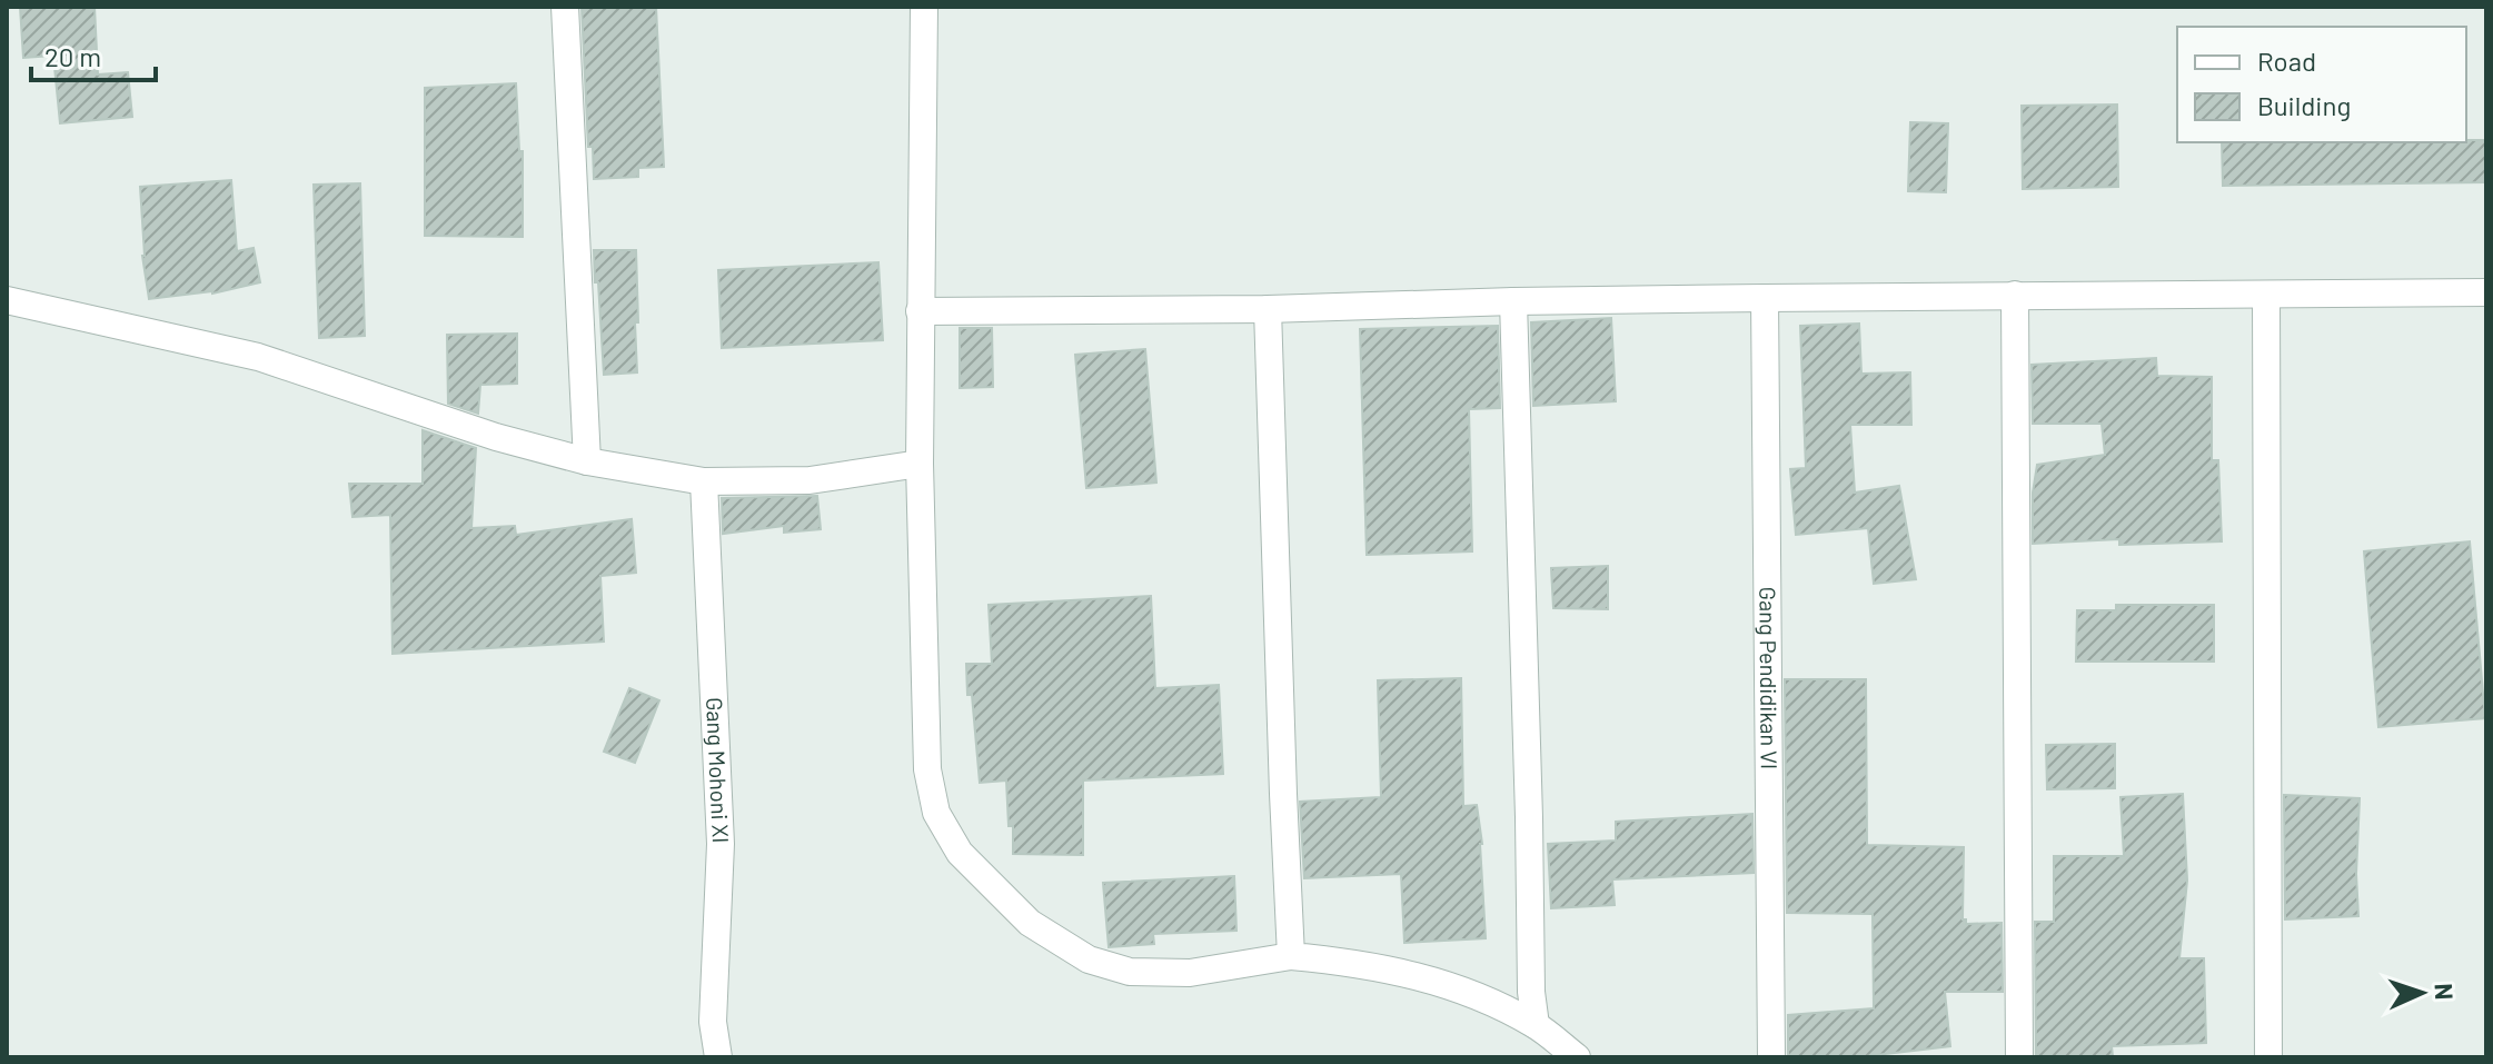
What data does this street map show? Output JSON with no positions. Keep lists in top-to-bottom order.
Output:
{
  "streets": {
    "street": ["Gang Pendidikan VI", "Gang Mohoni XI"]
  },
  "legend": ["Road", "Building"],
  "scale_bar": "20 m",
  "north": "right"
}
